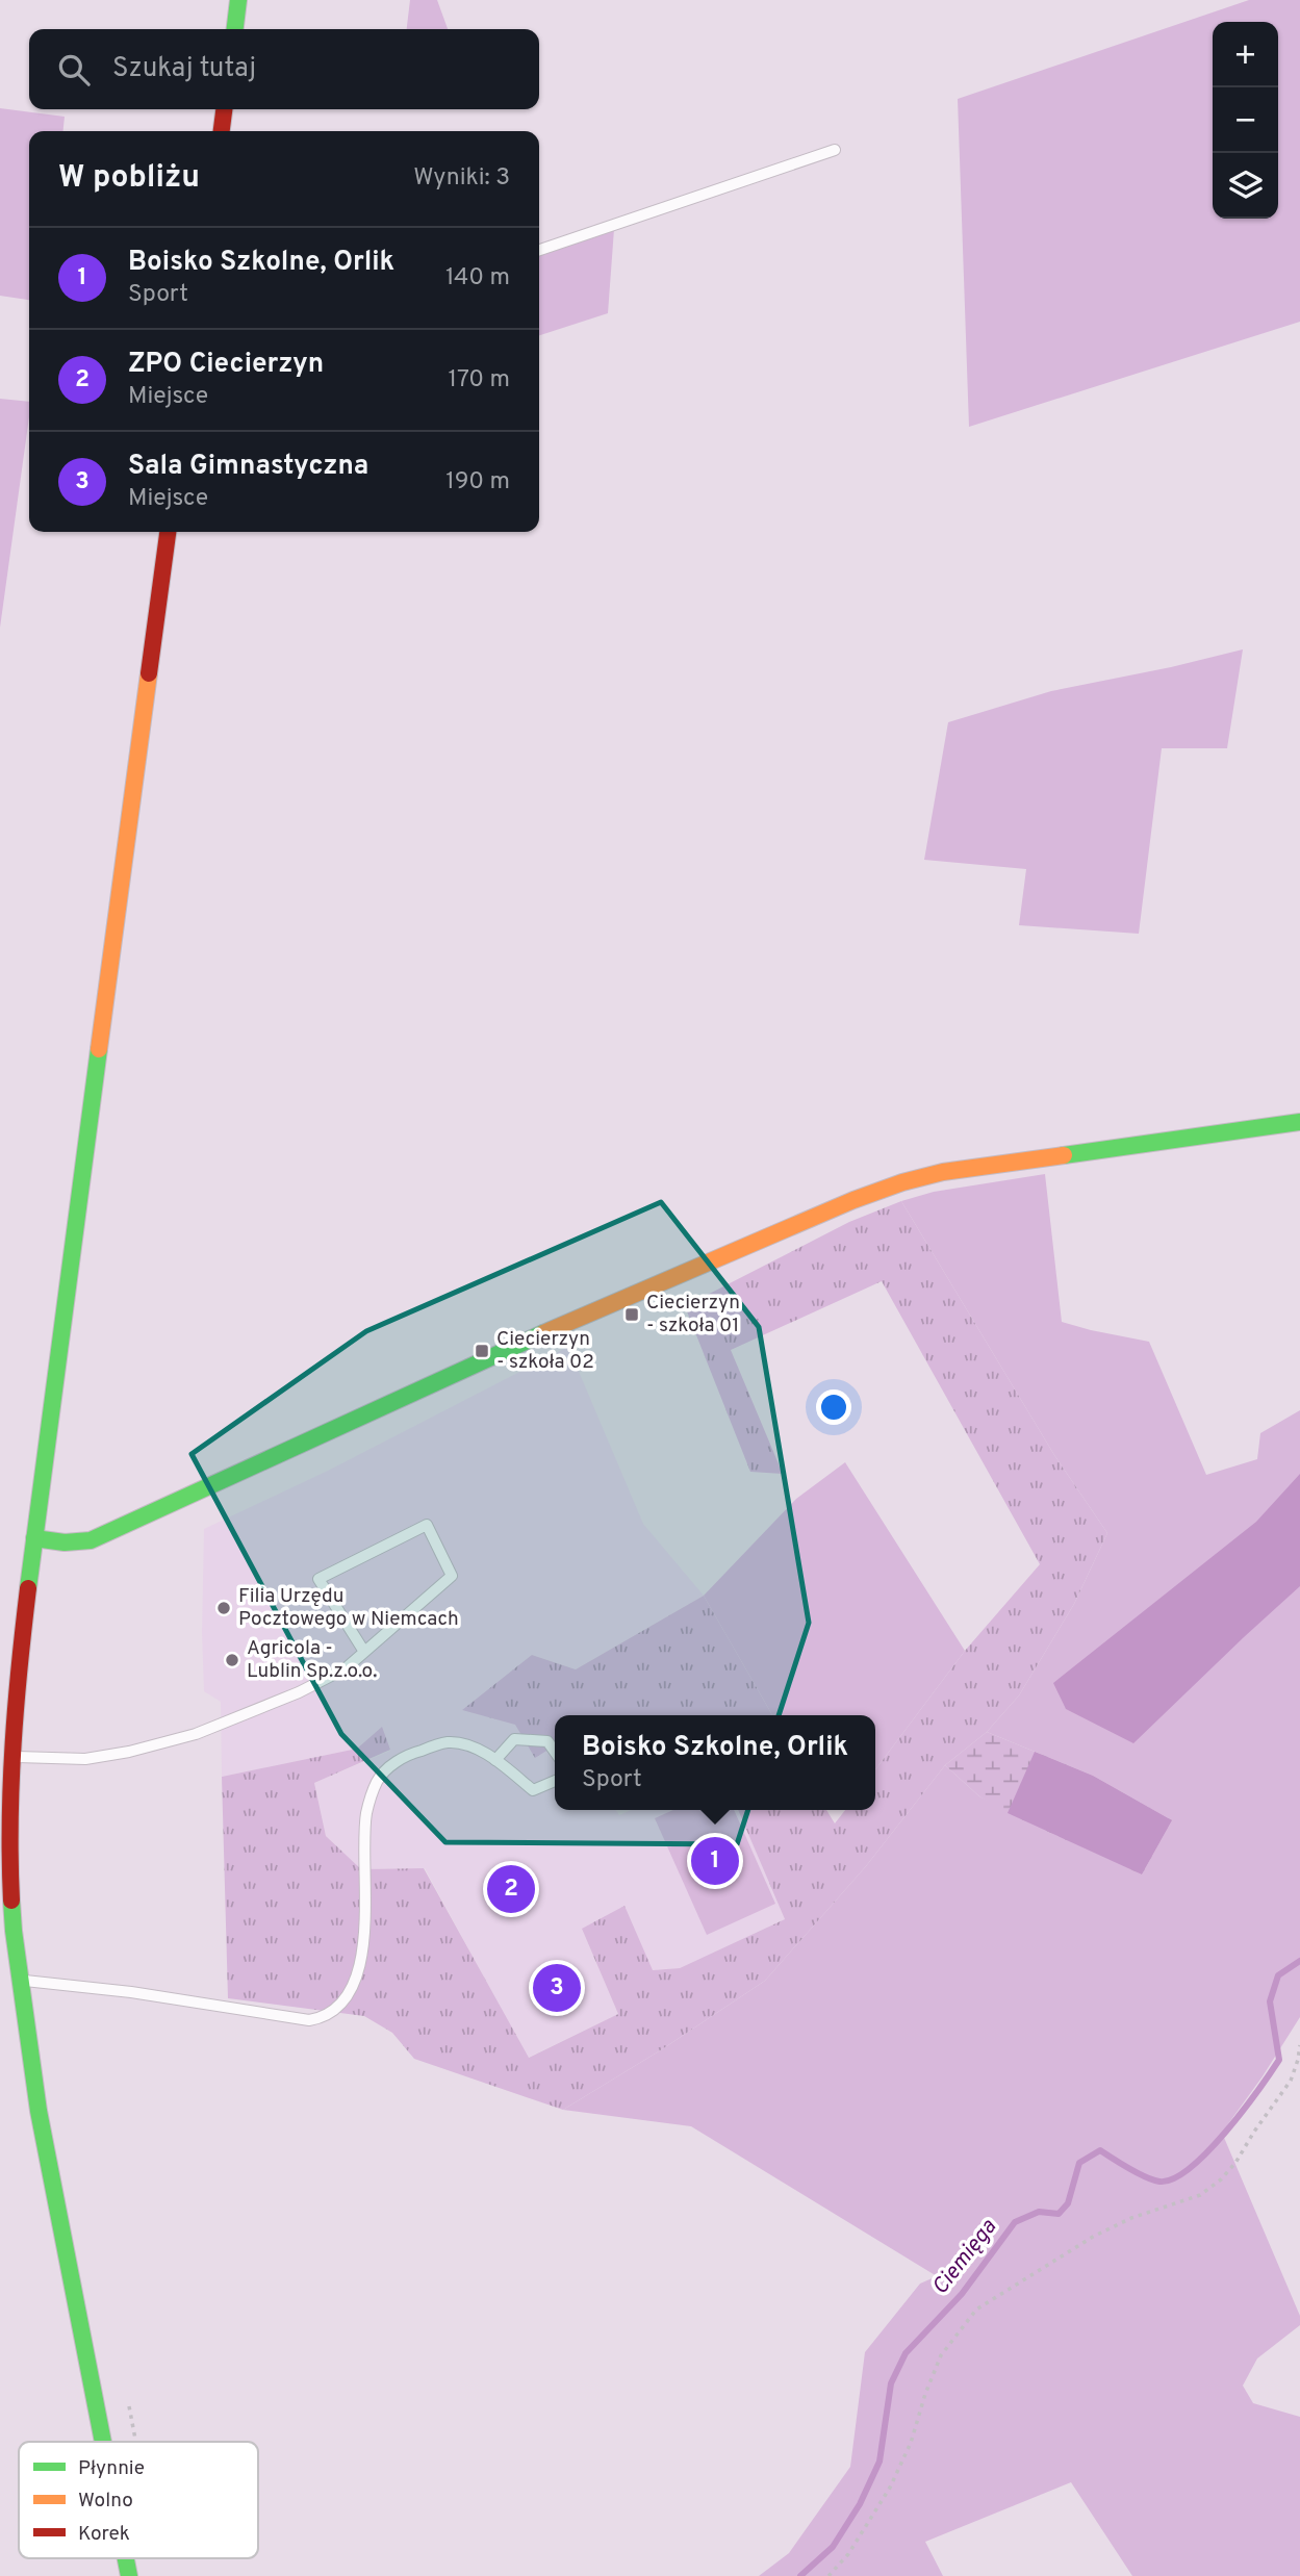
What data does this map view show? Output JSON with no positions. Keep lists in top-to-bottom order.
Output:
{
  "water": ["Ciemięga"],
  "places": {
    "transit": ["Ciecierzyn - szkoła 01", "Ciecierzyn - szkoła 02"],
    "other": ["Filia Urzędu Pocztowego w Niemcach", "Agricola - Lublin Sp.z.o.o."]
  },
  "legend": ["Płynnie", "Wolno", "Korek"],
  "page": {
    "map_buttons": ["+", "−"],
    "search": "Szukaj tutaj",
    "heading": ["W pobliżu", "Wyniki: 3"],
    "list": [
      {
        "mark": "1",
        "name": "Boisko Szkolne, Orlik",
        "note": "Sport",
        "value": "140 m"
      },
      {
        "mark": "2",
        "name": "ZPO Ciecierzyn",
        "note": "Miejsce",
        "value": "170 m"
      },
      {
        "mark": "3",
        "name": "Sala Gimnastyczna",
        "note": "Miejsce",
        "value": "190 m"
      }
    ],
    "popup": ["Boisko Szkolne, Orlik", "Sport"],
    "pins": ["1", "2", "3"]
  }
}
